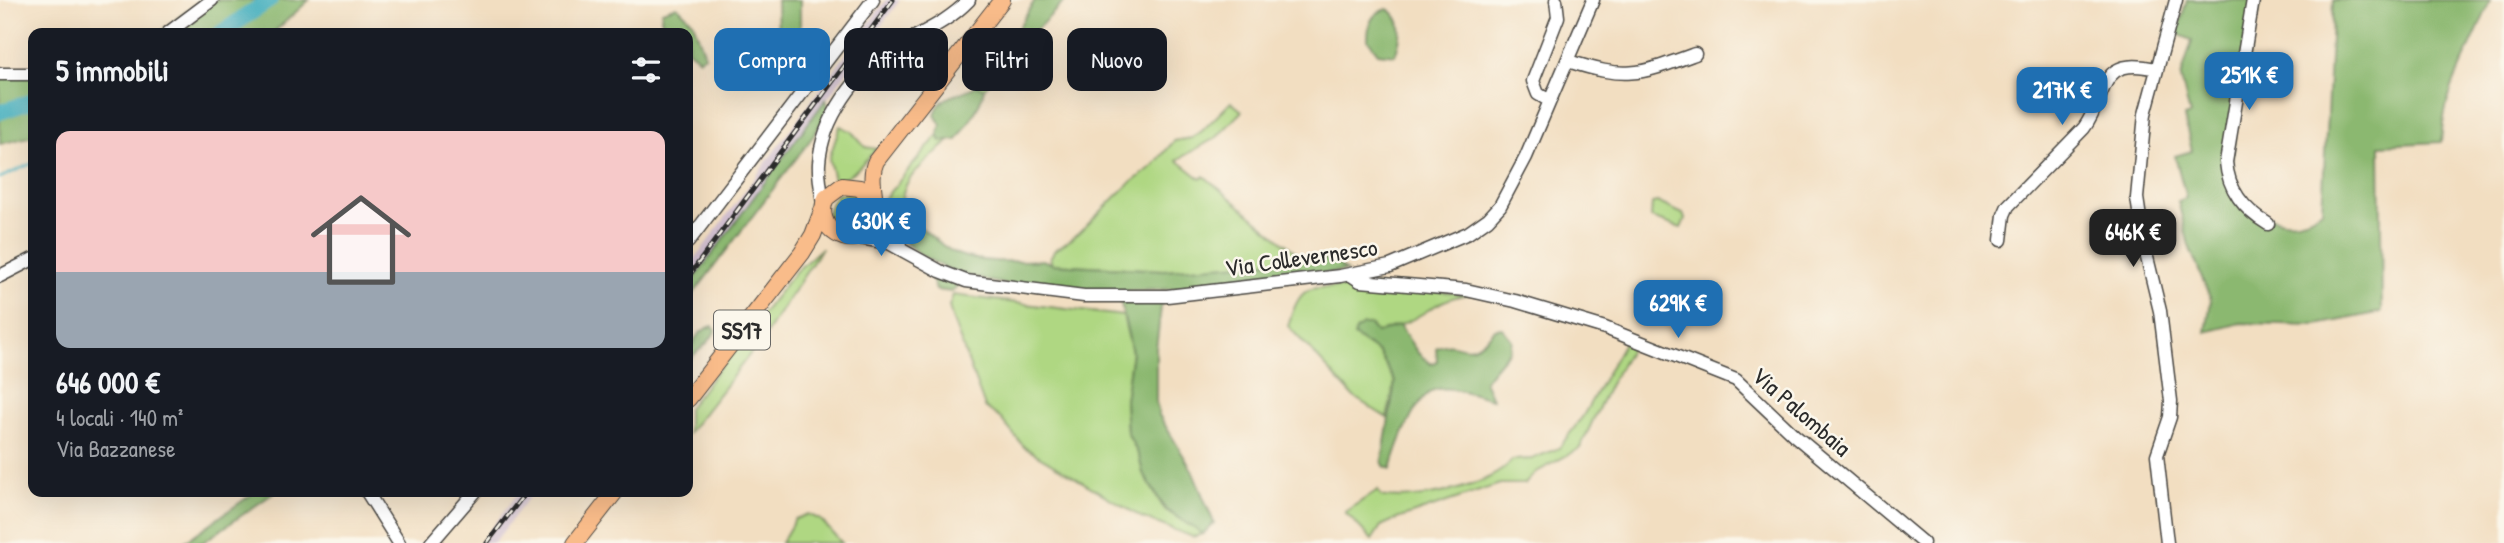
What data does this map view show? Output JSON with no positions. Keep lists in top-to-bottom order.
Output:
{
  "streets": {
    "main road": ["SS17"],
    "street": ["Via Collevernesco", "Via Palombaia"]
  },
  "crossings": [
    ["Via Collevernesco", "SS17"],
    ["Via Collevernesco", "Via Palombaia"]
  ],
  "page": {
    "chip": [
      "Compra",
      "Affitta",
      "Filtri",
      "Nuovo"
    ],
    "heading": "5 immobili",
    "price": [
      "251K €",
      "217K €",
      "630K €",
      "646K €",
      "629K €"
    ],
    "list": [
      {
        "name": "646 000 €",
        "note": "4 locali · 140 m² · Via Bazzanese"
      }
    ]
  }
}
